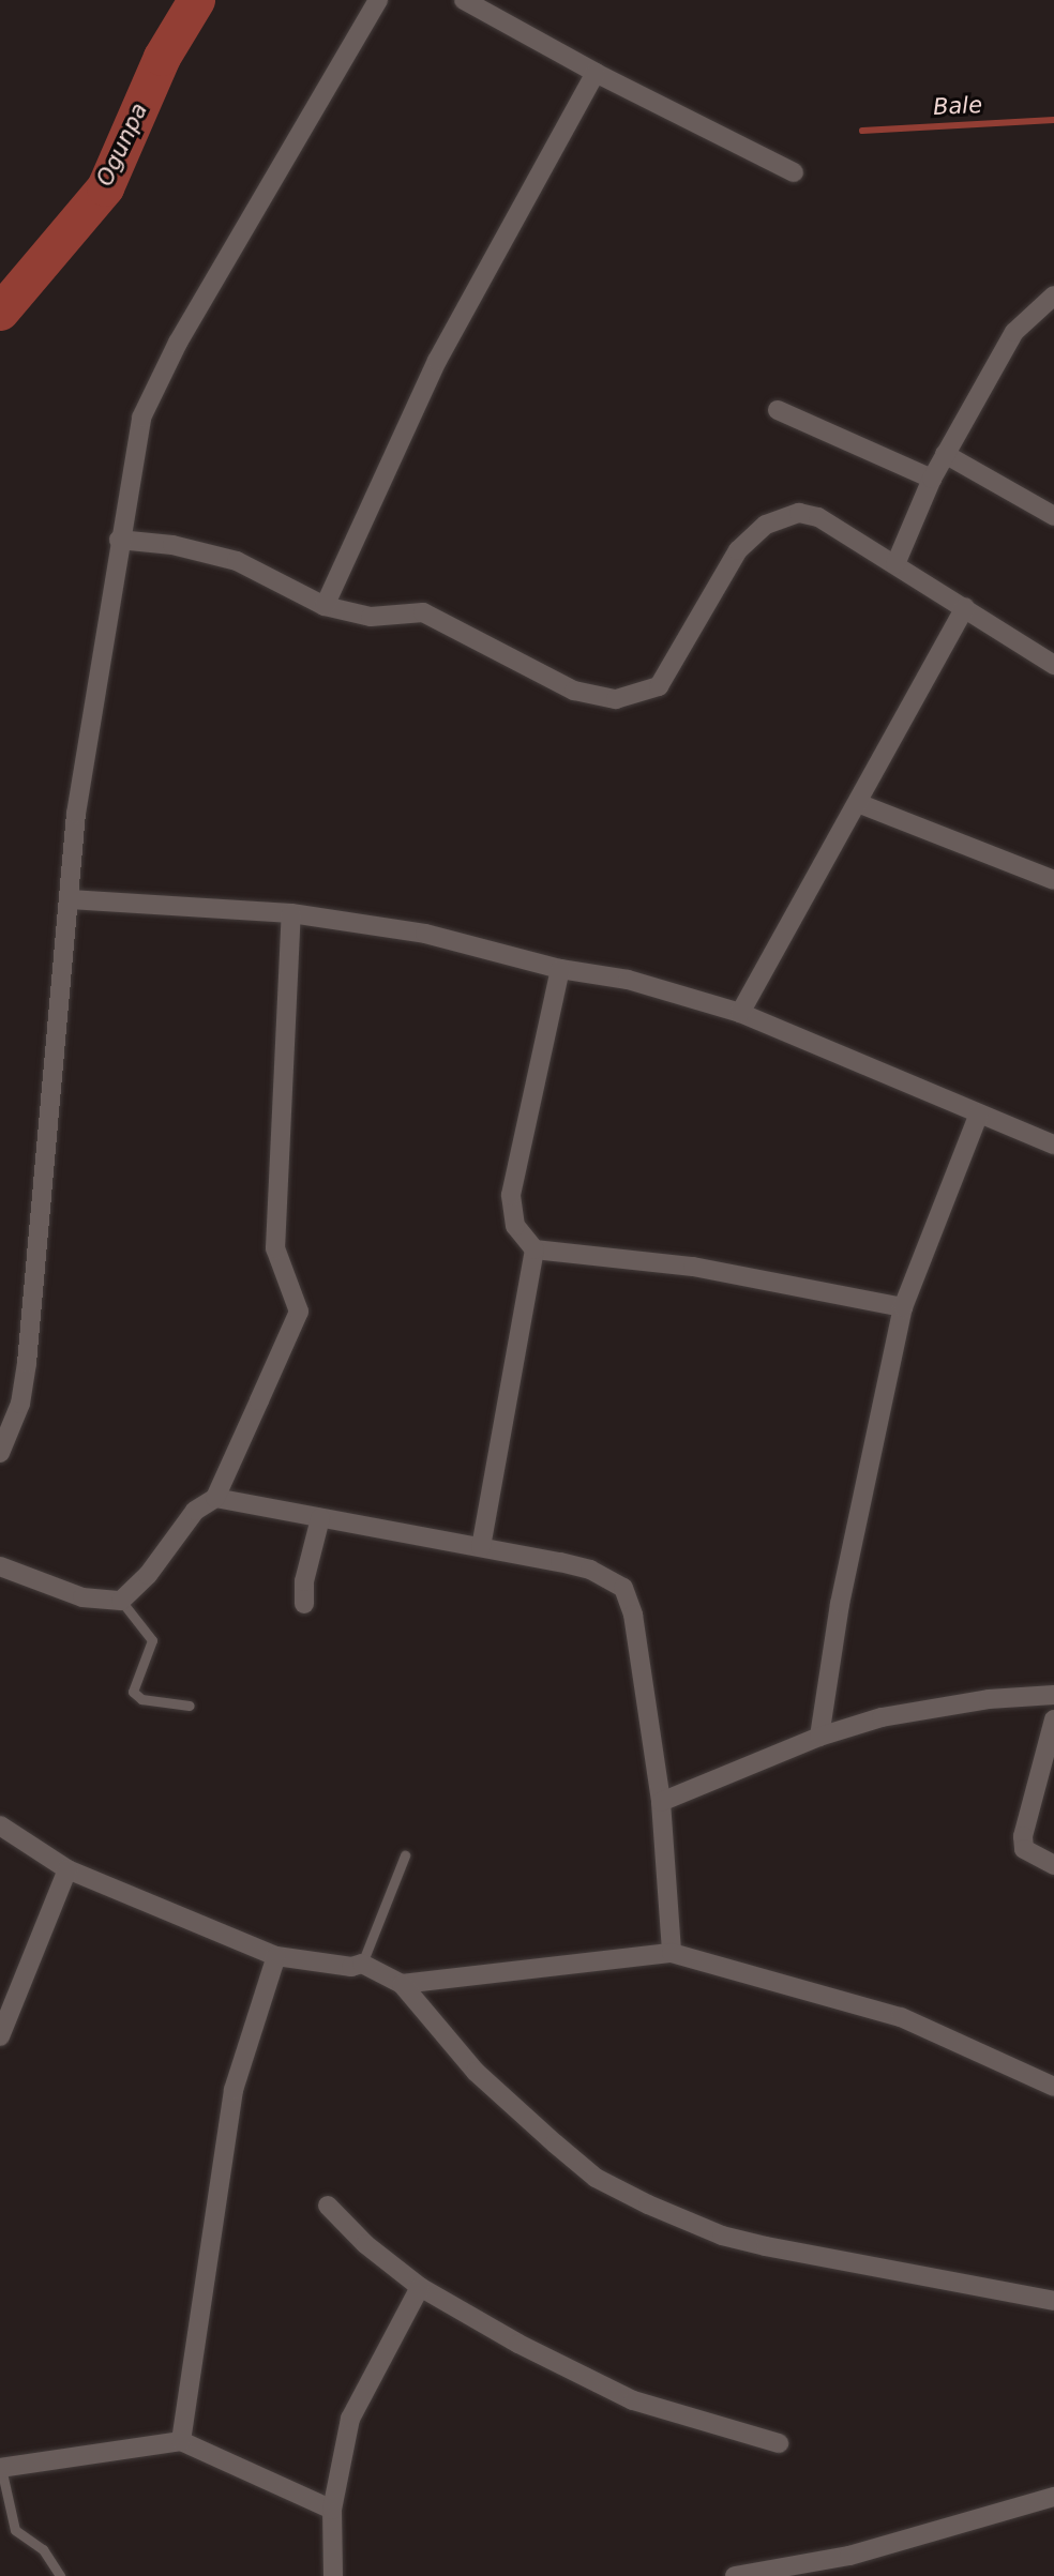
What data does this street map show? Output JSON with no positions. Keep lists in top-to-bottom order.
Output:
{
  "water": ["Bale", "Ogunpa"]
}
